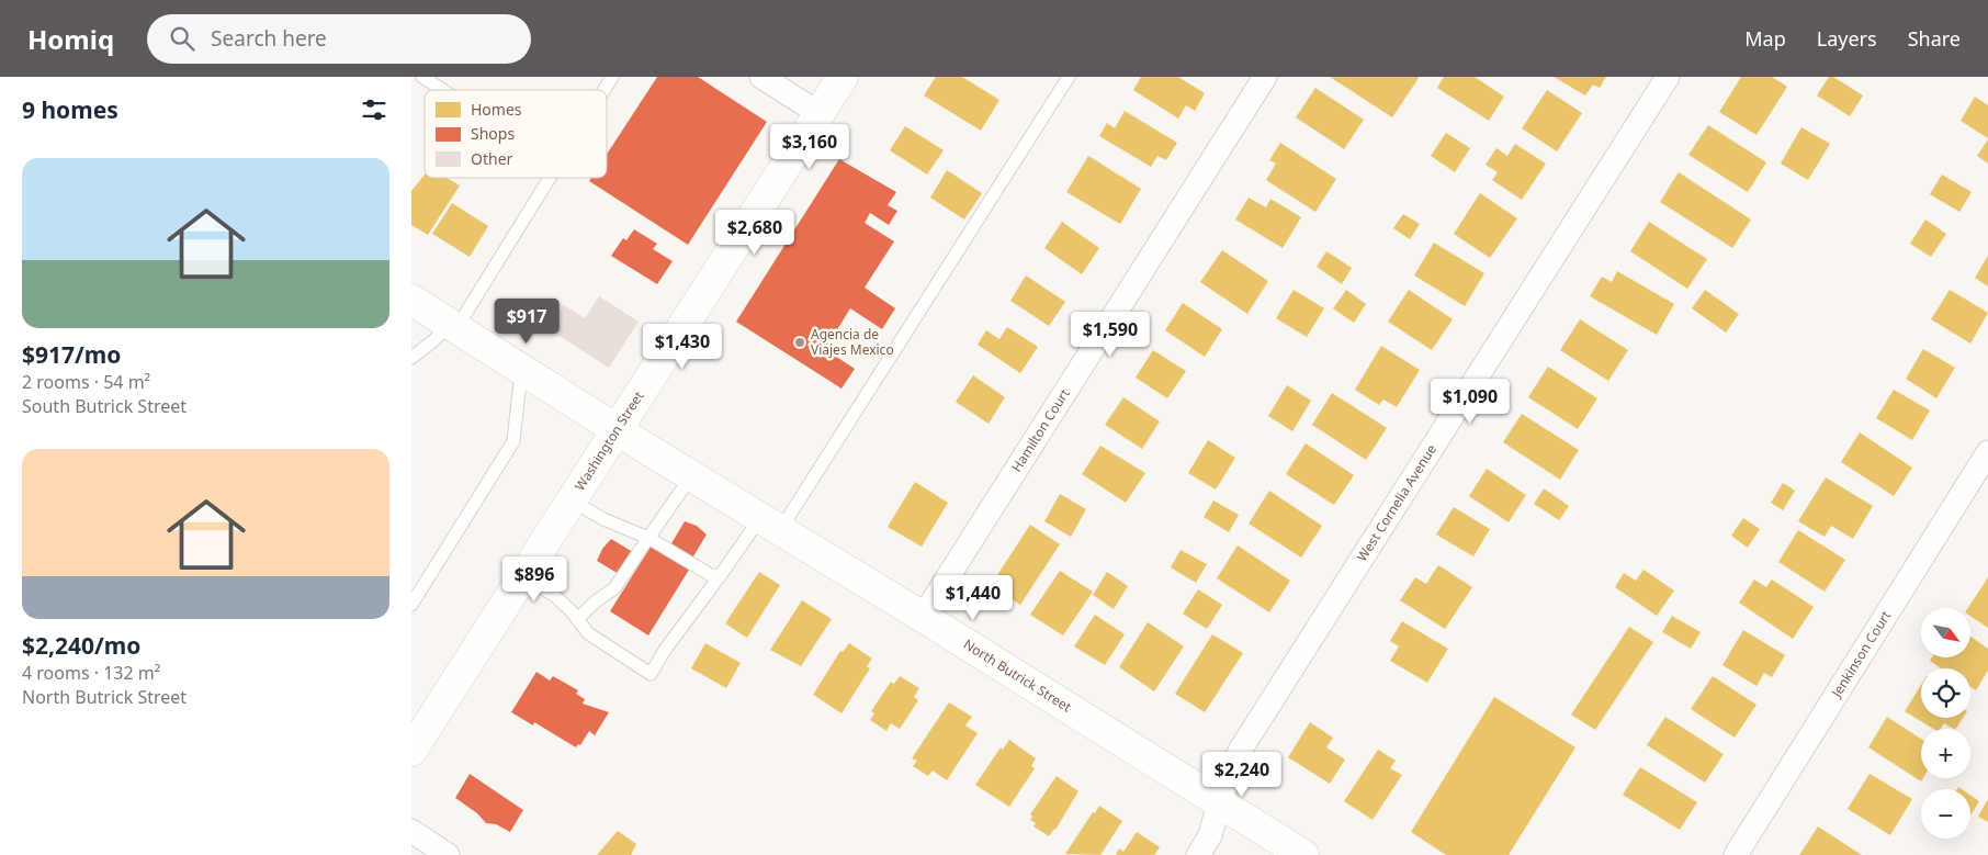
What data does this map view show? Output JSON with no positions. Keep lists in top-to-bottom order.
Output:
{
  "streets": {
    "street": [
      "Hamilton Court",
      "Washington Street",
      "West Cornelia Avenue",
      "Jenkinson Court",
      "North Butrick Street"
    ]
  },
  "crossings": [
    ["Hamilton Court", "North Butrick Street"],
    ["Washington Street", "North Butrick Street"],
    ["West Cornelia Avenue", "North Butrick Street"]
  ],
  "places": ["Agencia de Viajes Mexico"],
  "legend": ["Homes", "Shops", "Other"],
  "north": "bottom right",
  "page": {
    "header": "Homiq",
    "search": "Search here",
    "nav": ["Map", "Layers", "Share"],
    "heading": "9 homes",
    "price": [
      "$3,160",
      "$2,680",
      "$917",
      "$1,590",
      "$1,430",
      "$1,090",
      "$896",
      "$1,440",
      "$2,240"
    ],
    "list": [
      {
        "name": "$917/mo",
        "note": "2 rooms · 54 m² · South Butrick Street"
      },
      {
        "name": "$2,240/mo",
        "note": "4 rooms · 132 m² · North Butrick Street"
      }
    ],
    "map_buttons": ["+", "−"]
  }
}
